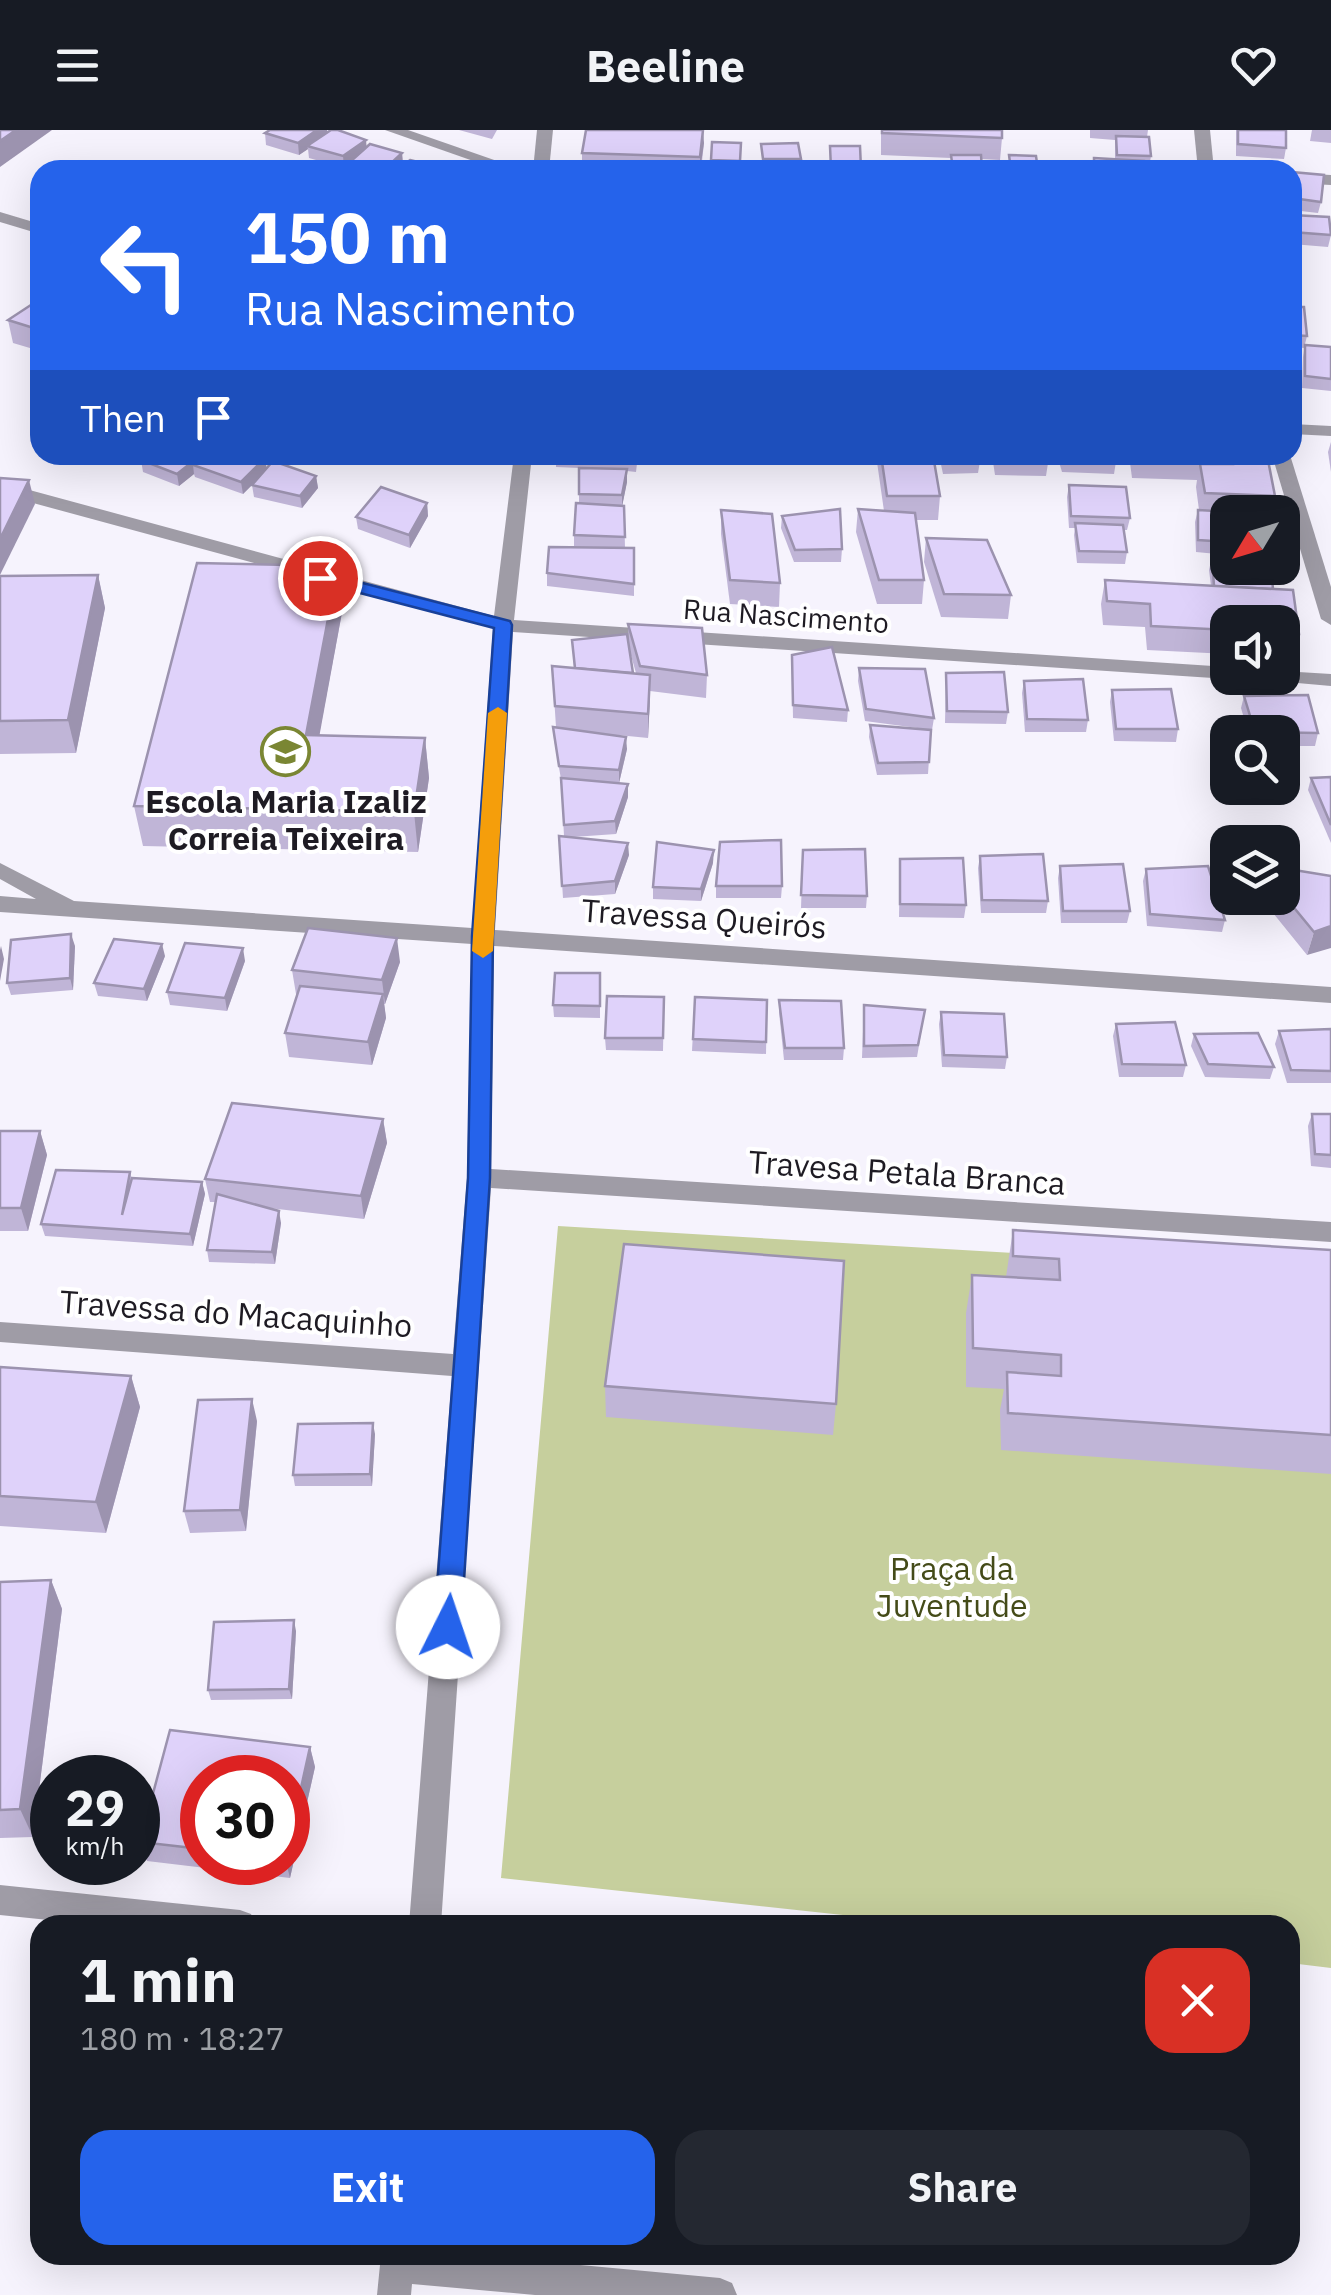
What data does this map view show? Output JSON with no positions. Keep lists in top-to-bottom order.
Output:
{
  "streets": {
    "street": [
      "Rua Nascimento",
      "Travessa Queirós",
      "Travesa Petala Branca",
      "Travessa do Macaquinho"
    ]
  },
  "parks": ["Praça da Juventude"],
  "places": {
    "school or university": ["Escola Maria Izaliz Correia Teixeira"]
  },
  "north": "bottom left",
  "page": {
    "header": "Beeline",
    "turn": ["150 m", "Rua Nascimento"],
    "then": "Then",
    "speed": "29 km/h",
    "limit": "30",
    "heading": ["1 min", "180 m · 18:27"],
    "buttons": ["Exit", "Share"]
  }
}
